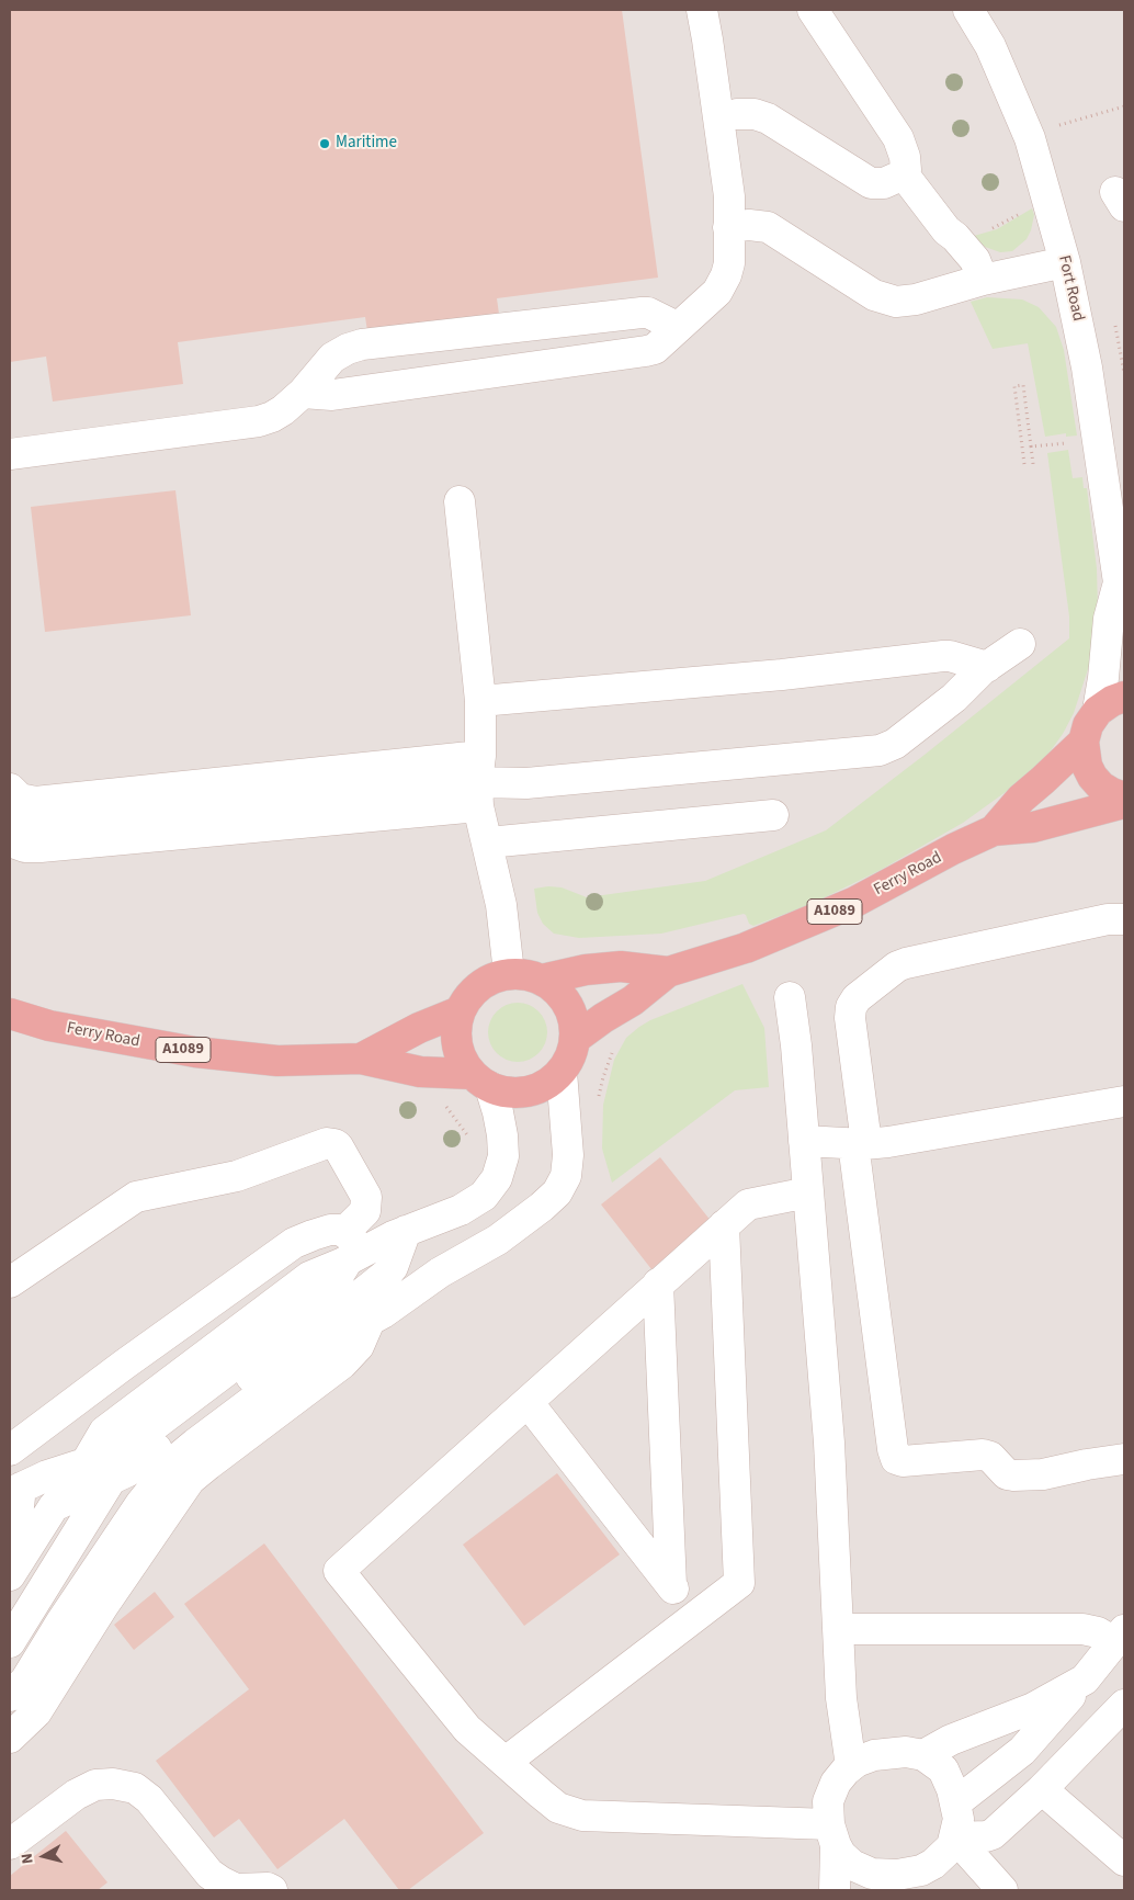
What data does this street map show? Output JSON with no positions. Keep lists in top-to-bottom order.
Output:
{
  "streets": {
    "highway": ["Ferry Road", "A1089"],
    "street": ["Fort Road"]
  },
  "places": ["Maritime"],
  "north": "left"
}
